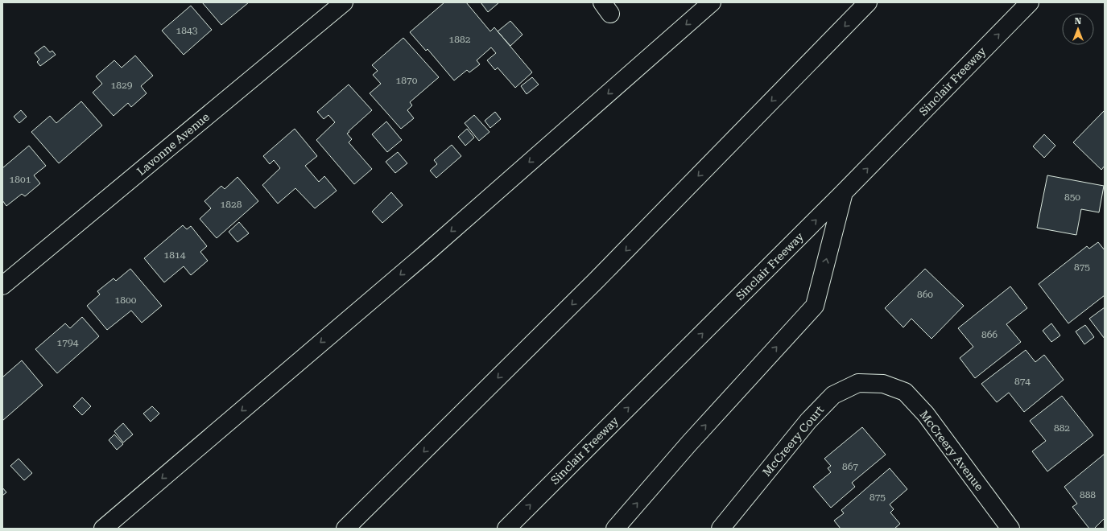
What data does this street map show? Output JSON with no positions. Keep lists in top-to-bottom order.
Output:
{
  "streets": {
    "main road": [
      "Sinclair Freeway",
      "Lavonne Avenue",
      "McCreery Court",
      "McCreery Avenue"
    ]
  },
  "crossings": [
    ["McCreery Court", "McCreery Avenue"]
  ],
  "house_numbers": [
    "1843",
    "1882",
    "1870",
    "1829",
    "1801",
    "850",
    "1828",
    "1814",
    "875",
    "860",
    "1800",
    "866",
    "1794",
    "874",
    "882",
    "867",
    "888",
    "875"
  ],
  "north": "top"
}
